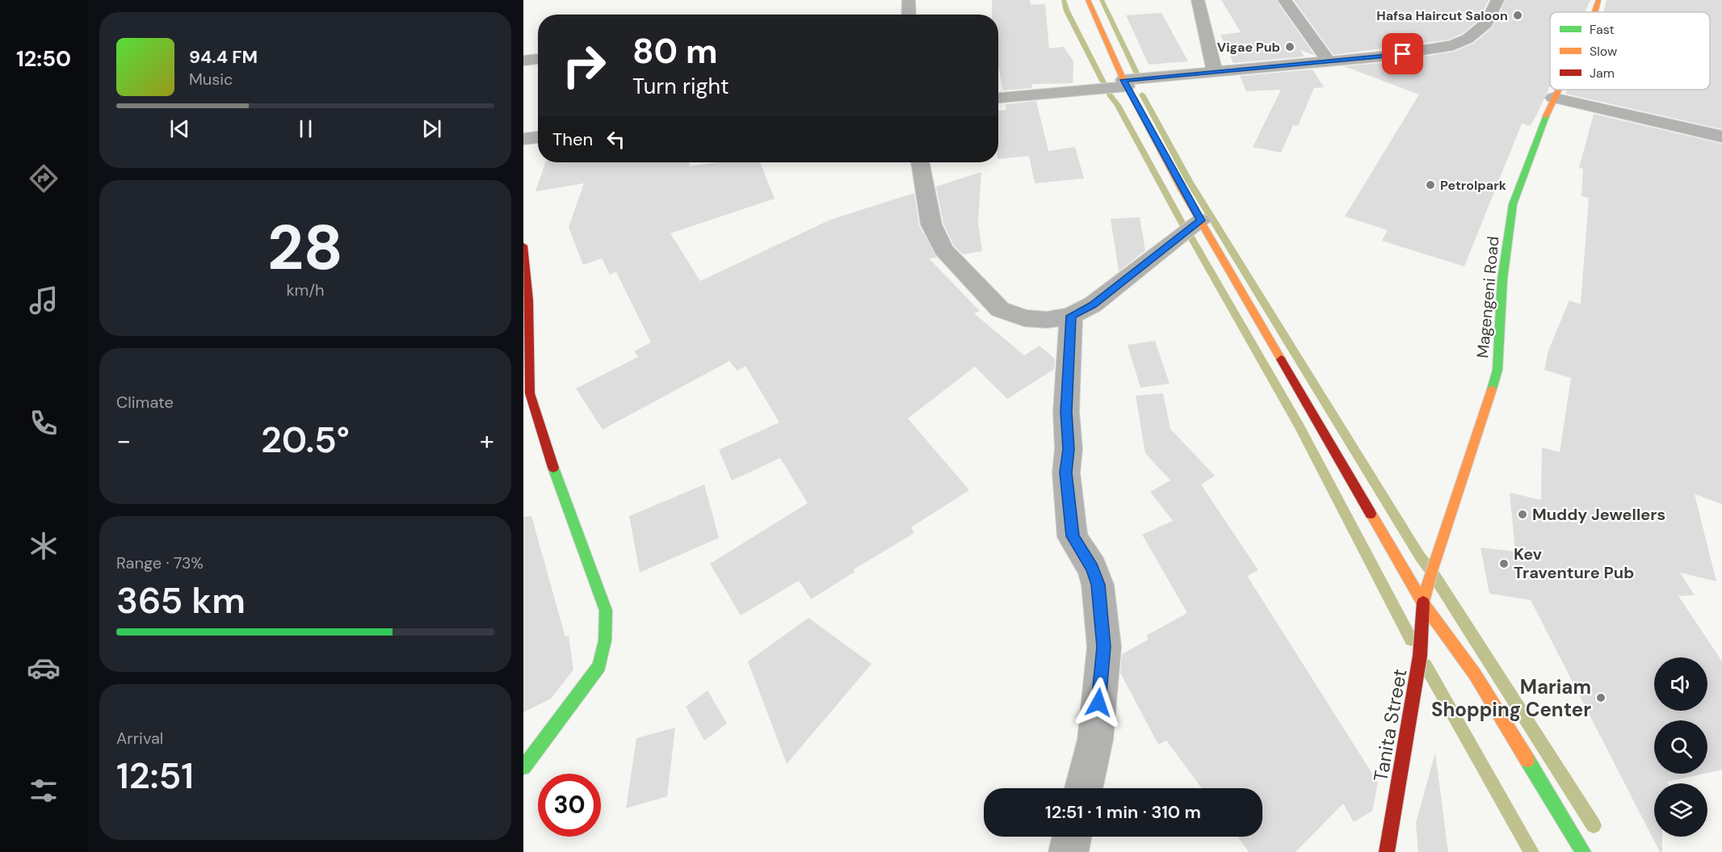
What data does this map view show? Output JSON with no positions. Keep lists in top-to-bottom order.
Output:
{
  "streets": {
    "street": ["Magengeni Road", "Tanita Street"]
  },
  "crossings": [
    ["Magengeni Road", "Tanita Street"]
  ],
  "places": [
    "Hafsa Haircut Saloon",
    "Vigae Pub",
    "Petrolpark",
    "Muddy Jewellers",
    "Kev Traventure Pub",
    "Mariam Shopping Center"
  ],
  "legend": ["Fast", "Slow", "Jam"],
  "page": {
    "tabs": "12:50",
    "turn": ["80 m", "Turn right"],
    "song": ["94.4 FM", "Music"],
    "then": "Then",
    "tile": [
      ["28", "km/h"],
      "Climate",
      ["Range · 73%", "365 km"],
      ["Arrival", "12:51"]
    ],
    "heat": ["−", "20.5°", "+"],
    "limit": "30",
    "trip": "12:51 · 1 min · 310 m"
  }
}
